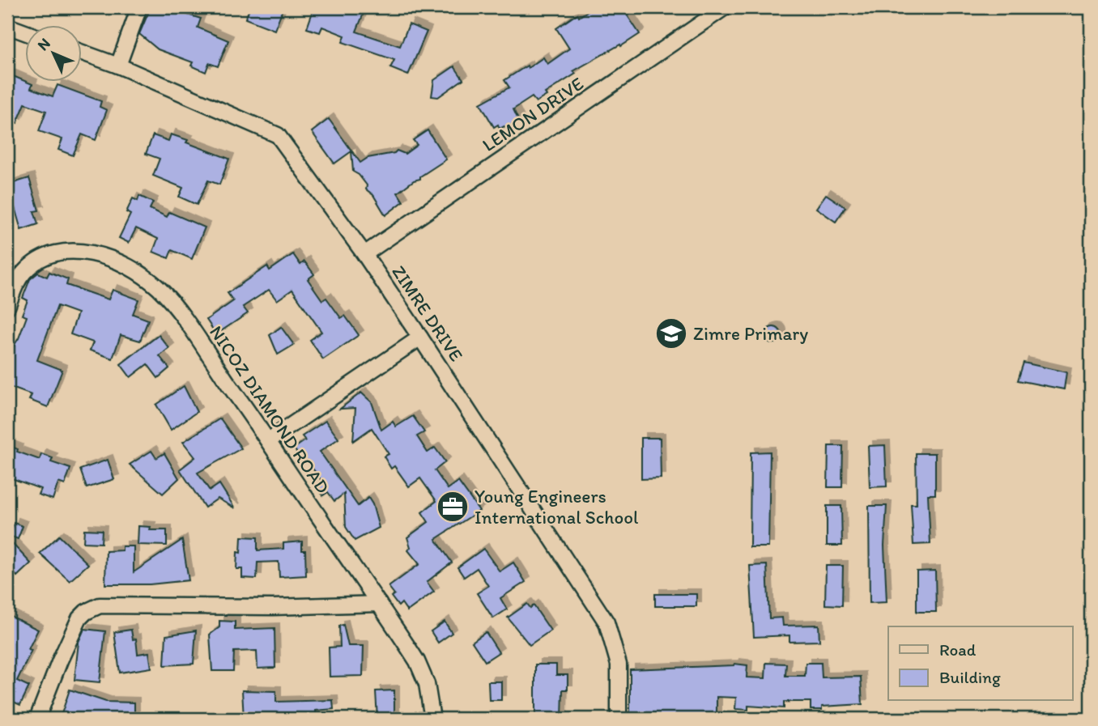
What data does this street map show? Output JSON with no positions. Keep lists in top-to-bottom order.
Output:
{
  "streets": {
    "street": ["LEMON DRIVE", "ZIMRE DRIVE", "NICOZ DIAMOND ROAD"]
  },
  "crossings": [
    ["LEMON DRIVE", "ZIMRE DRIVE"]
  ],
  "places": {
    "school or university": ["Zimre Primary"],
    "office": ["Young Engineers International School"]
  },
  "legend": ["Road", "Building"],
  "north": "top left"
}
